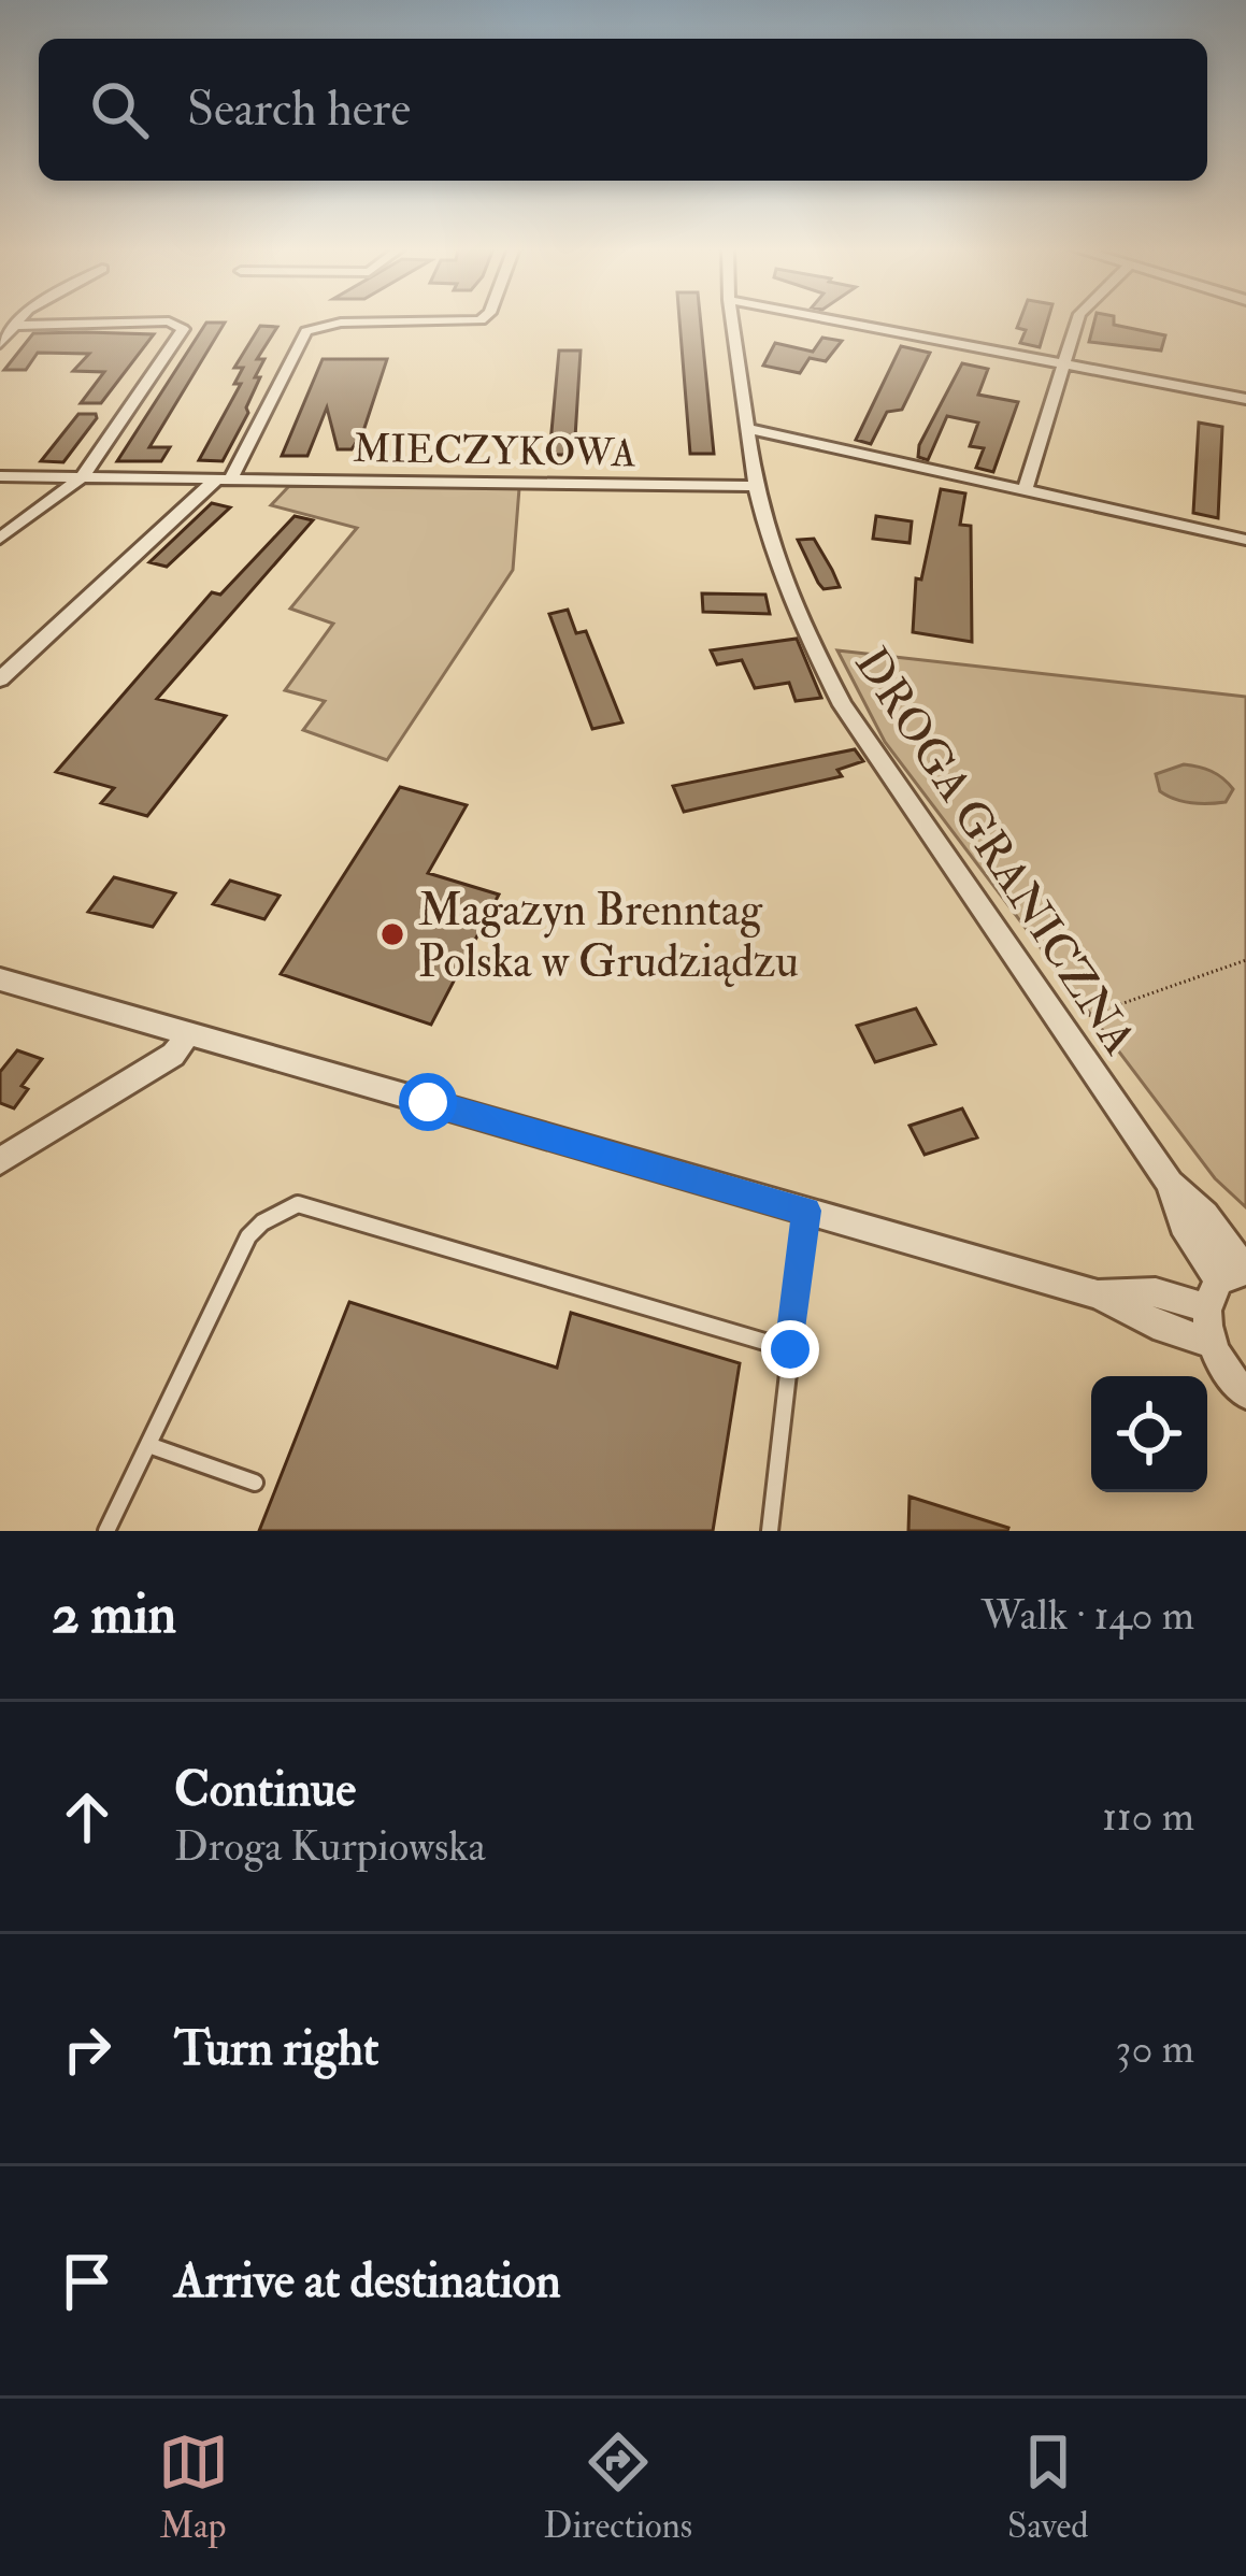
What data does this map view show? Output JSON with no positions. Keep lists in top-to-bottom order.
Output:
{
  "streets": {
    "street": ["MIECZYKOWA", "DROGA GRANICZNA"]
  },
  "crossings": [
    ["MIECZYKOWA", "DROGA GRANICZNA"]
  ],
  "places": ["Magazyn Brenntag Polska w Grudziądzu"],
  "page": {
    "search": "Search here",
    "heading": ["2 min", "Walk · 140 m"],
    "list": [
      ["Continue", "Droga Kurpiowska", "110 m"],
      ["Turn right", "30 m"],
      "Arrive at destination"
    ],
    "nav": ["Map", "Directions", "Saved"]
  }
}
